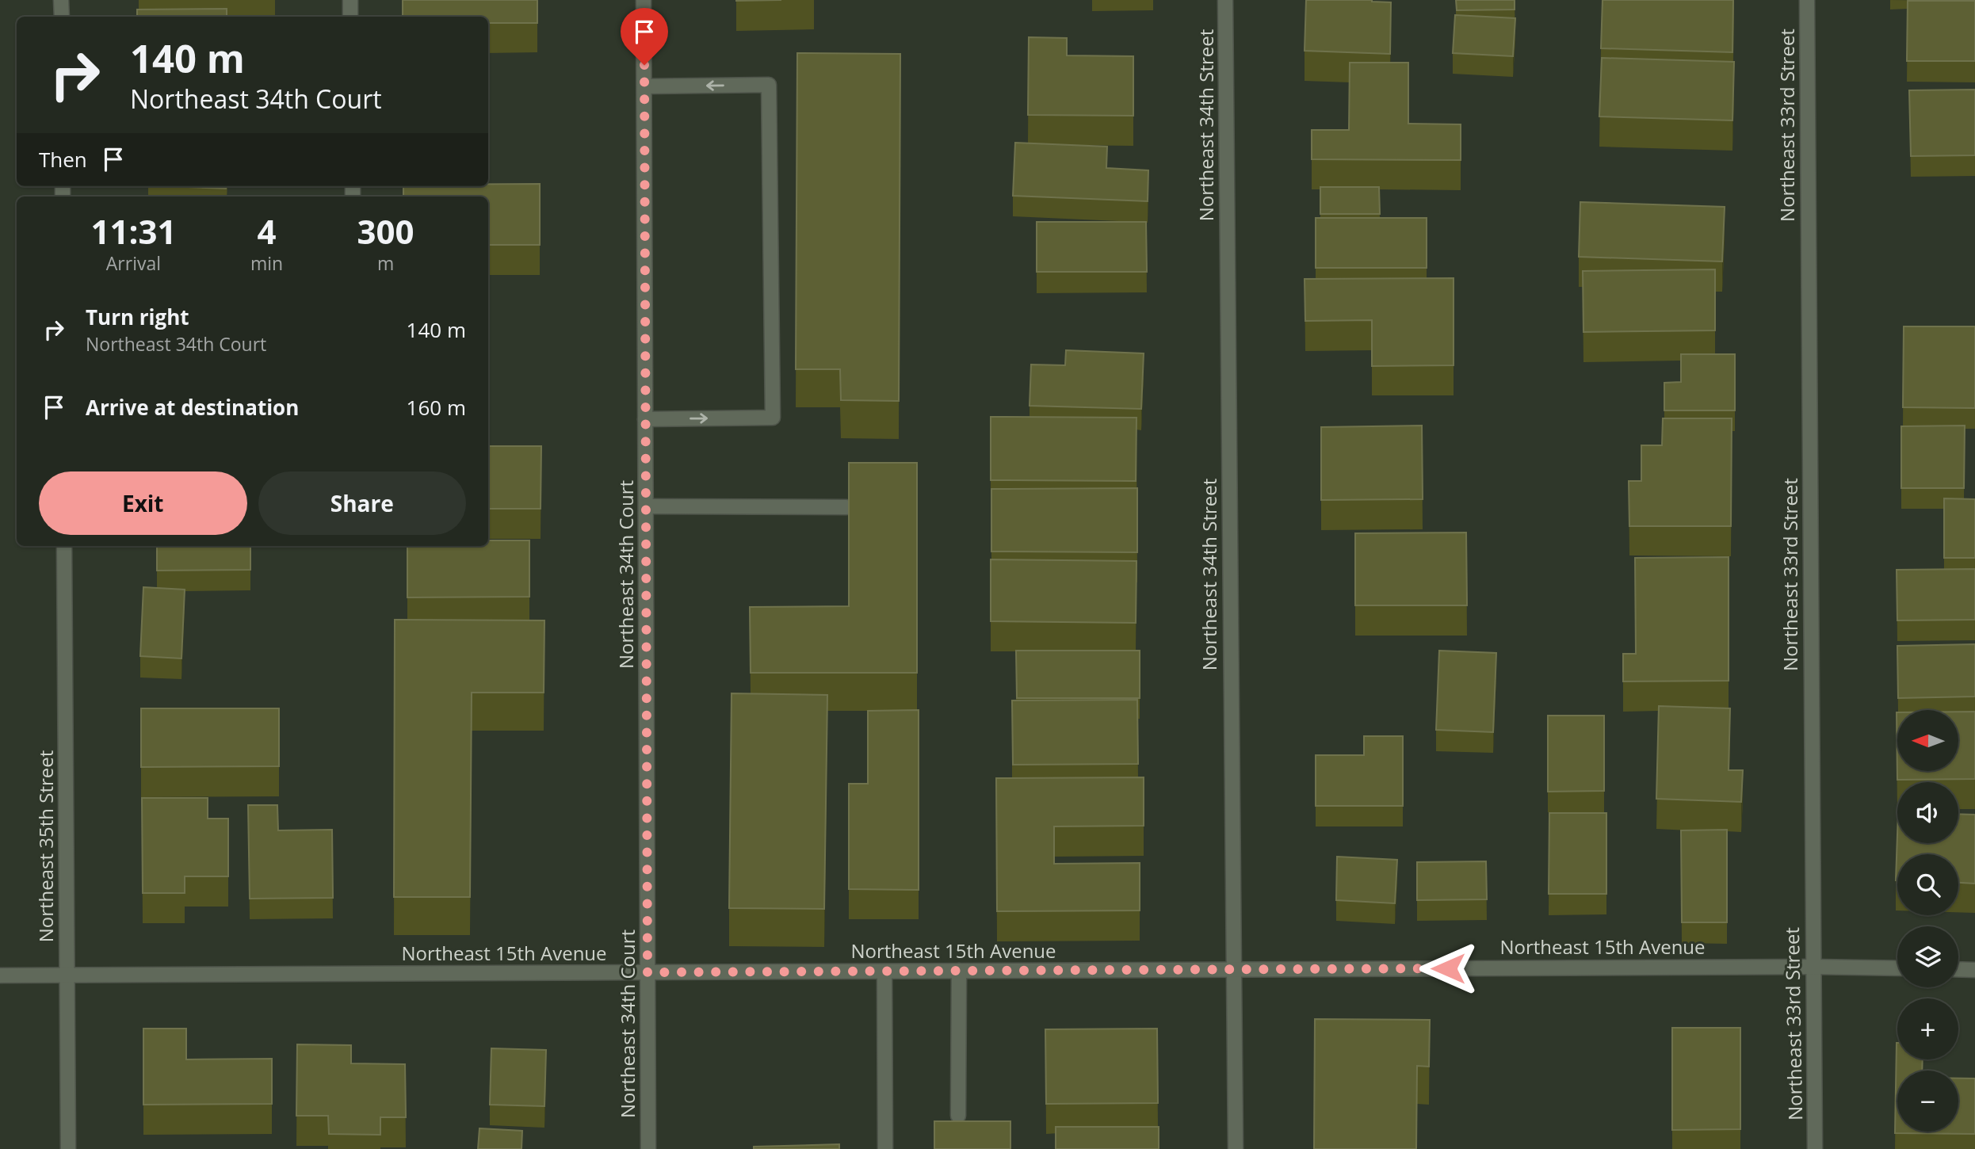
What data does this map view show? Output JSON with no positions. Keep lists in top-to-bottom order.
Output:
{
  "streets": {
    "street": [
      "Northeast 34th Street",
      "Northeast 33rd Street",
      "Northeast 34th Court",
      "Northeast 35th Street",
      "Northeast 15th Avenue"
    ]
  },
  "crossings": [
    ["Northeast 34th Street", "Northeast 15th Avenue"],
    ["Northeast 33rd Street", "Northeast 15th Avenue"],
    ["Northeast 34th Court", "Northeast 15th Avenue"],
    ["Northeast 35th Street", "Northeast 15th Avenue"]
  ],
  "north": "left",
  "page": {
    "turn": ["140 m", "Northeast 34th Court"],
    "then": "Then",
    "eta": [
      "11:31",
      "Arrival",
      "4",
      "min",
      "300",
      "m"
    ],
    "list": [
      {
        "name": "Turn right",
        "note": "Northeast 34th Court",
        "value": "140 m"
      },
      {
        "name": "Arrive at destination",
        "value": "160 m"
      }
    ],
    "buttons": ["Exit", "Share"],
    "map_buttons": ["+", "−"]
  }
}
